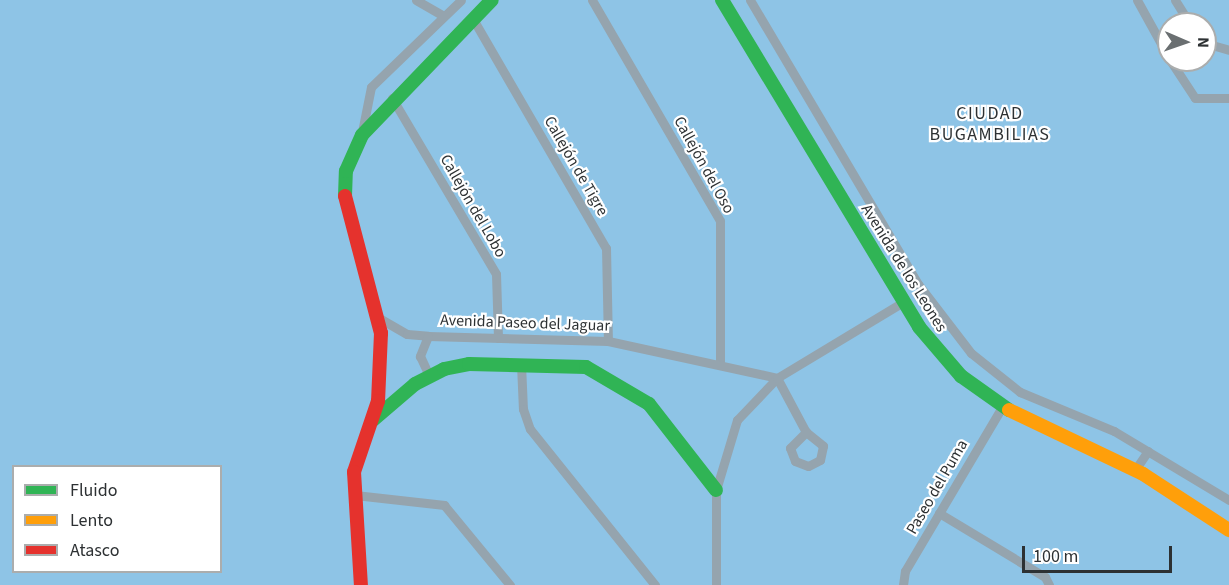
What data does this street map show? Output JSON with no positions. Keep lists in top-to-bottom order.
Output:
{
  "streets": {
    "street": [
      "Callejón del Oso",
      "Callejón de Tigre",
      "Callejón del Lobo",
      "Avenida de los Leones",
      "Avenida Paseo del Jaguar",
      "Paseo del Puma"
    ]
  },
  "crossings": [
    ["Callejón del Oso", "Avenida Paseo del Jaguar"],
    ["Callejón de Tigre", "Avenida Paseo del Jaguar"],
    ["Callejón del Lobo", "Avenida Paseo del Jaguar"],
    ["Avenida de los Leones", "Paseo del Puma"]
  ],
  "districts": ["CIUDAD BUGAMBILIAS"],
  "legend": ["Fluido", "Lento", "Atasco"],
  "scale_bar": "100 m",
  "north": "right"
}
